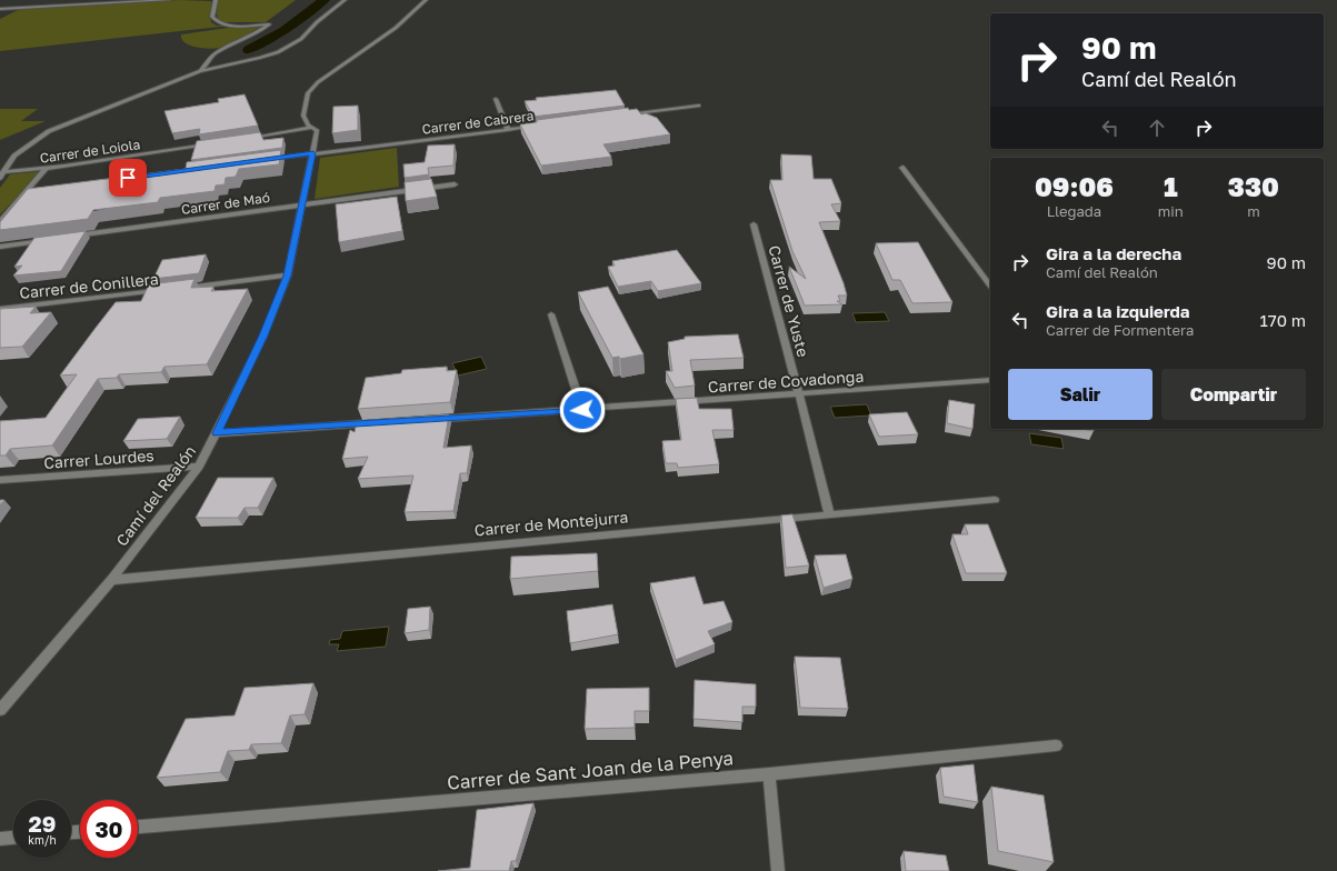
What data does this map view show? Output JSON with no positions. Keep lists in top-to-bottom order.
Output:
{
  "streets": {
    "street": [
      "Carrer de Cabrera",
      "Carrer de Loiola",
      "Carrer de Maó",
      "Carrer de Conillera",
      "Carrer de Yuste",
      "Carrer de Covadonga",
      "Carrer Lourdes",
      "Camí del Realón",
      "Carrer de Montejurra",
      "Carrer de Sant Joan de la Penya"
    ]
  },
  "crossings": [
    ["Carrer de Cabrera", "Camí del Realón"],
    ["Carrer de Maó", "Camí del Realón"],
    ["Carrer de Conillera", "Camí del Realón"],
    ["Carrer de Yuste", "Carrer de Covadonga"],
    ["Carrer de Yuste", "Carrer de Montejurra"],
    ["Carrer Lourdes", "Camí del Realón"],
    ["Camí del Realón", "Carrer de Montejurra"]
  ],
  "page": {
    "turn": ["90 m", "Camí del Realón"],
    "eta": [
      "09:06",
      "Llegada",
      "1",
      "min",
      "330",
      "m"
    ],
    "list": [
      {
        "name": "Gira a la derecha",
        "note": "Camí del Realón",
        "value": "90 m"
      },
      {
        "name": "Gira a la izquierda",
        "note": "Carrer de Formentera",
        "value": "170 m"
      }
    ],
    "buttons": ["Salir", "Compartir"],
    "speed": "29 km/h",
    "limit": "30"
  }
}
